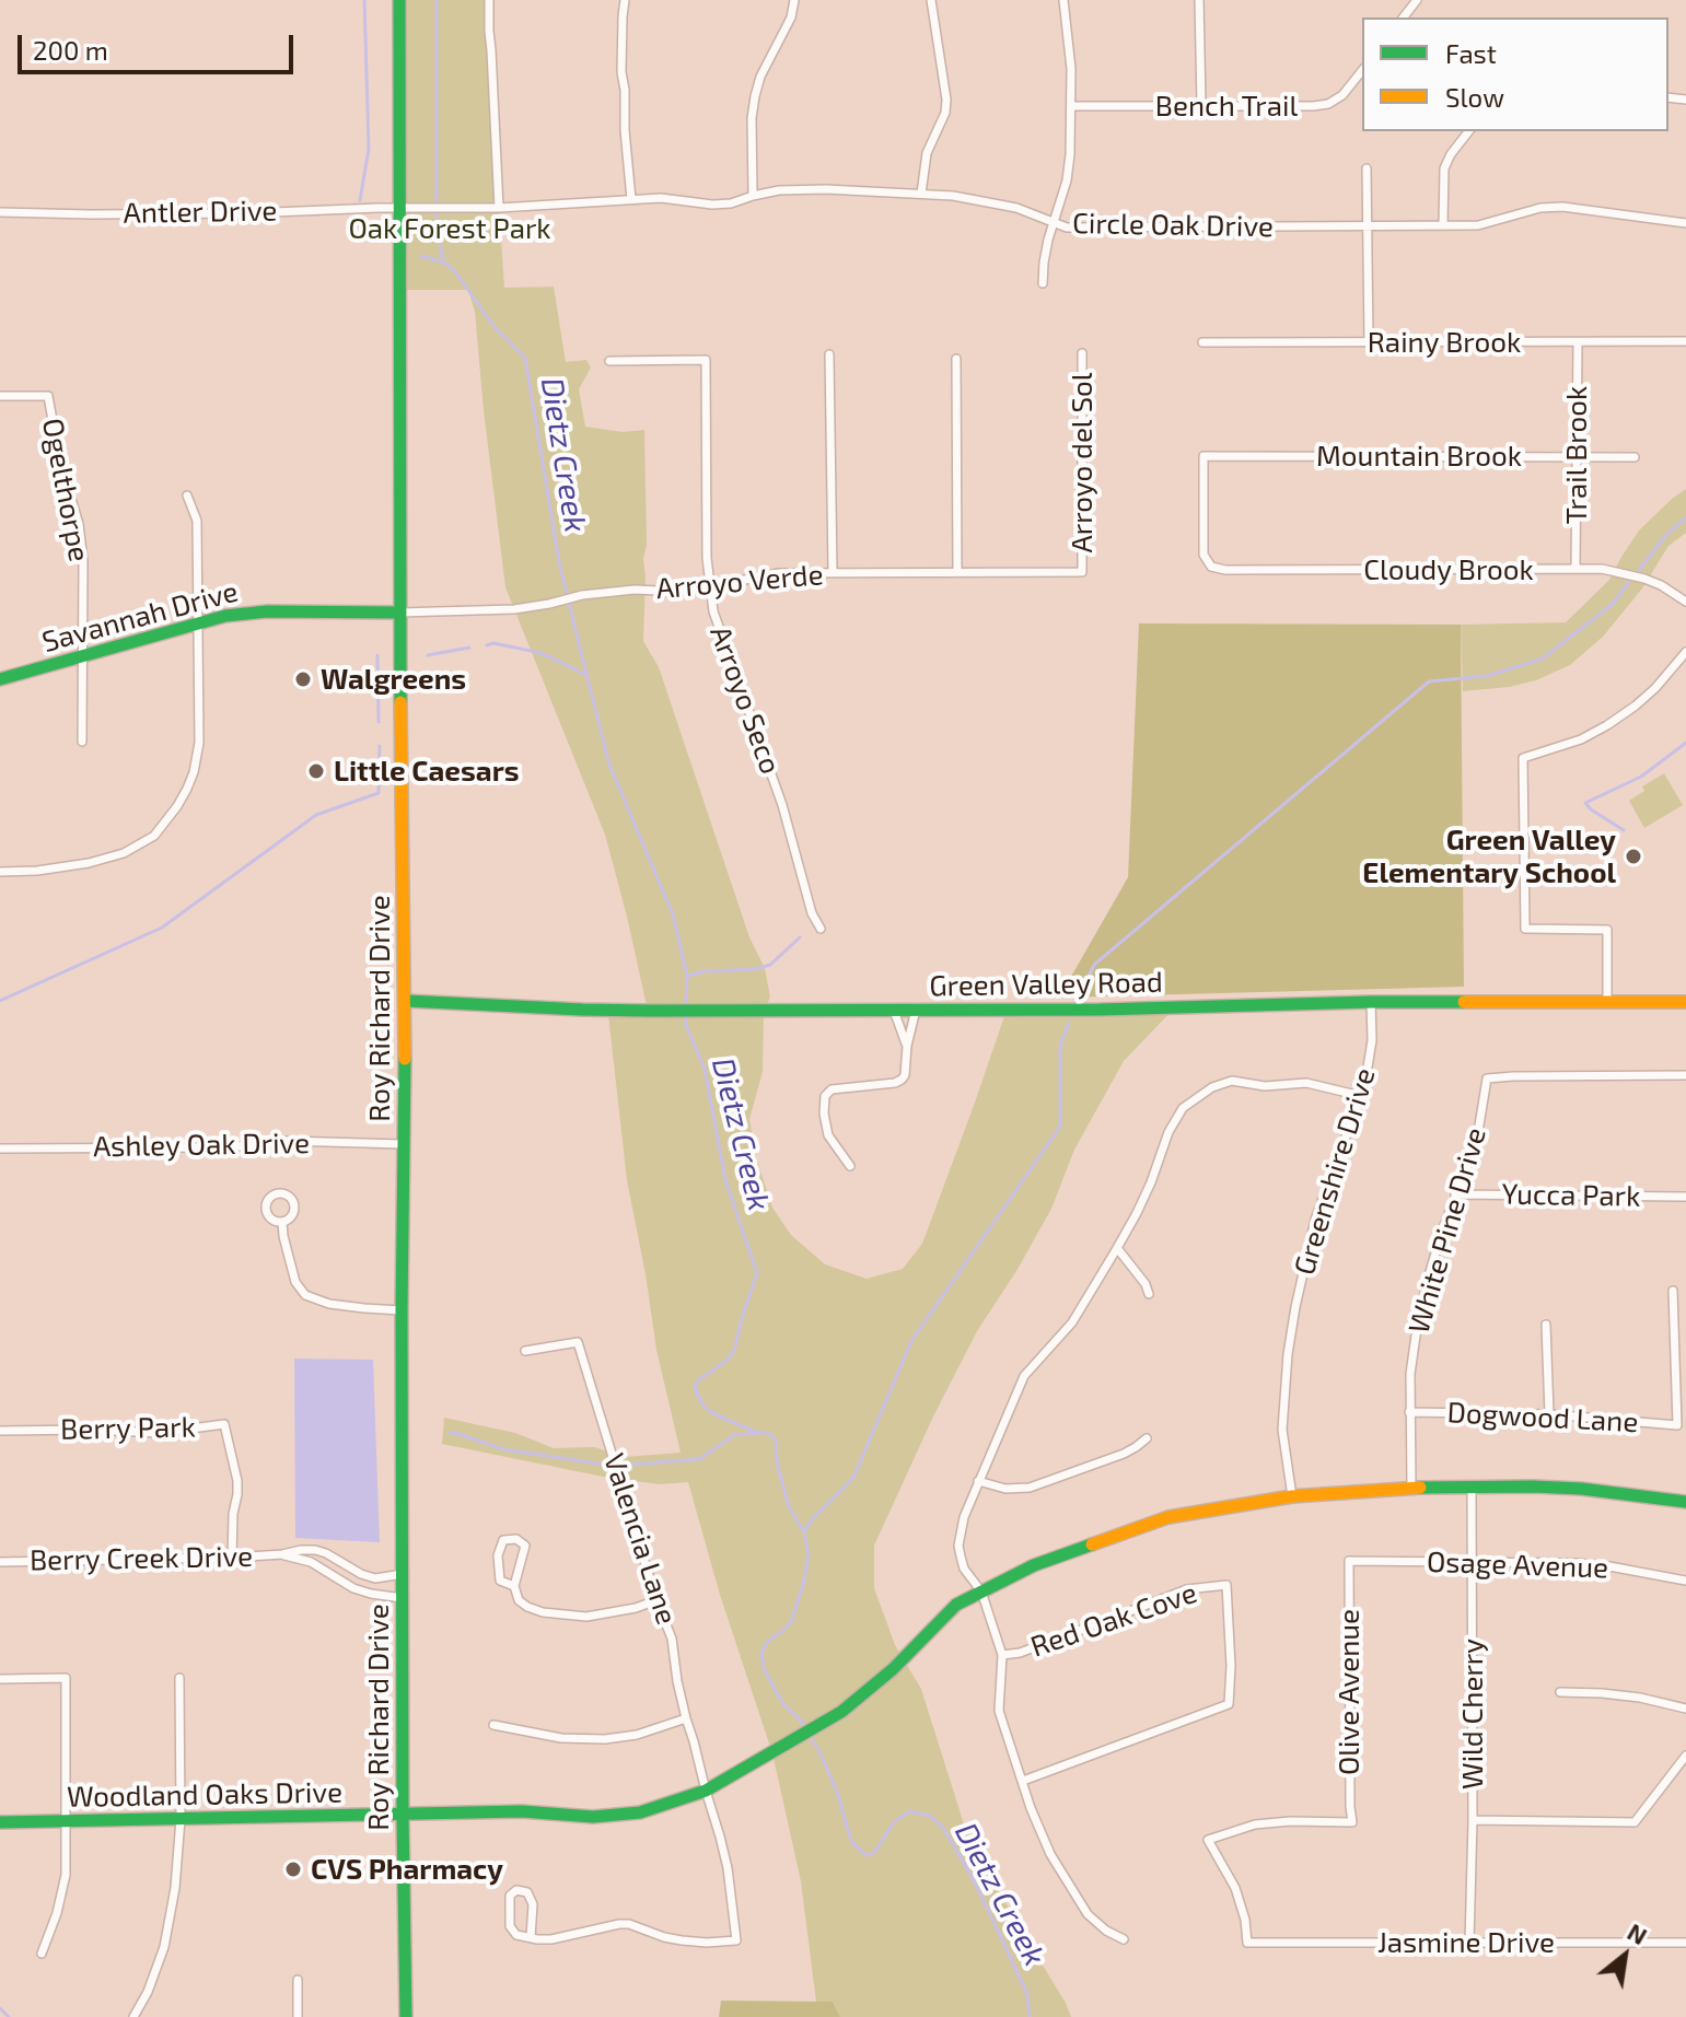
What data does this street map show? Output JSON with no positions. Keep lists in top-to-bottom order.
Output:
{
  "streets": {
    "street": [
      "Bench Trail",
      "Antler Drive",
      "Circle Oak Drive",
      "Rainy Brook",
      "Trail Brook",
      "Mountain Brook",
      "Arroyo del Sol",
      "Ogelthorpe",
      "Cloudy Brook",
      "Arroyo Verde",
      "Savannah Drive",
      "Arroyo Seco",
      "Green Valley Road",
      "Roy Richard Drive",
      "Ashley Oak Drive",
      "Greenshire Drive",
      "Yucca Park",
      "White Pine Drive",
      "Dogwood Lane",
      "Berry Park",
      "Valencia Lane",
      "Berry Creek Drive",
      "Osage Avenue",
      "Red Oak Cove",
      "Olive Avenue",
      "Wild Cherry",
      "Woodland Oaks Drive",
      "Jasmine Drive"
    ]
  },
  "crossings": [
    ["Antler Drive", "Circle Oak Drive"],
    ["Antler Drive", "Roy Richard Drive"],
    ["Circle Oak Drive", "Roy Richard Drive"],
    ["Rainy Brook", "Trail Brook"],
    ["Trail Brook", "Mountain Brook"],
    ["Trail Brook", "Cloudy Brook"],
    ["Mountain Brook", "Cloudy Brook"],
    ["Arroyo del Sol", "Arroyo Verde"],
    ["Ogelthorpe", "Savannah Drive"],
    ["Arroyo Verde", "Savannah Drive"],
    ["Arroyo Verde", "Arroyo Seco"],
    ["Arroyo Verde", "Roy Richard Drive"],
    ["Savannah Drive", "Roy Richard Drive"],
    ["Green Valley Road", "Roy Richard Drive"],
    ["Green Valley Road", "Greenshire Drive"],
    ["Roy Richard Drive", "Ashley Oak Drive"],
    ["Roy Richard Drive", "Berry Creek Drive"],
    ["Roy Richard Drive", "Woodland Oaks Drive"],
    ["Greenshire Drive", "Woodland Oaks Drive"],
    ["Yucca Park", "White Pine Drive"],
    ["White Pine Drive", "Dogwood Lane"],
    ["White Pine Drive", "Woodland Oaks Drive"],
    ["Berry Park", "Berry Creek Drive"],
    ["Valencia Lane", "Woodland Oaks Drive"],
    ["Osage Avenue", "Olive Avenue"],
    ["Osage Avenue", "Wild Cherry"],
    ["Olive Avenue", "Jasmine Drive"],
    ["Wild Cherry", "Woodland Oaks Drive"],
    ["Wild Cherry", "Jasmine Drive"]
  ],
  "water": ["Dietz Creek"],
  "parks": ["Oak Forest Park"],
  "places": [
    "Walgreens",
    "Little Caesars",
    "Green Valley Elementary School",
    "CVS Pharmacy"
  ],
  "legend": ["Fast", "Slow"],
  "scale_bar": "200 m",
  "north": "top right"
}
